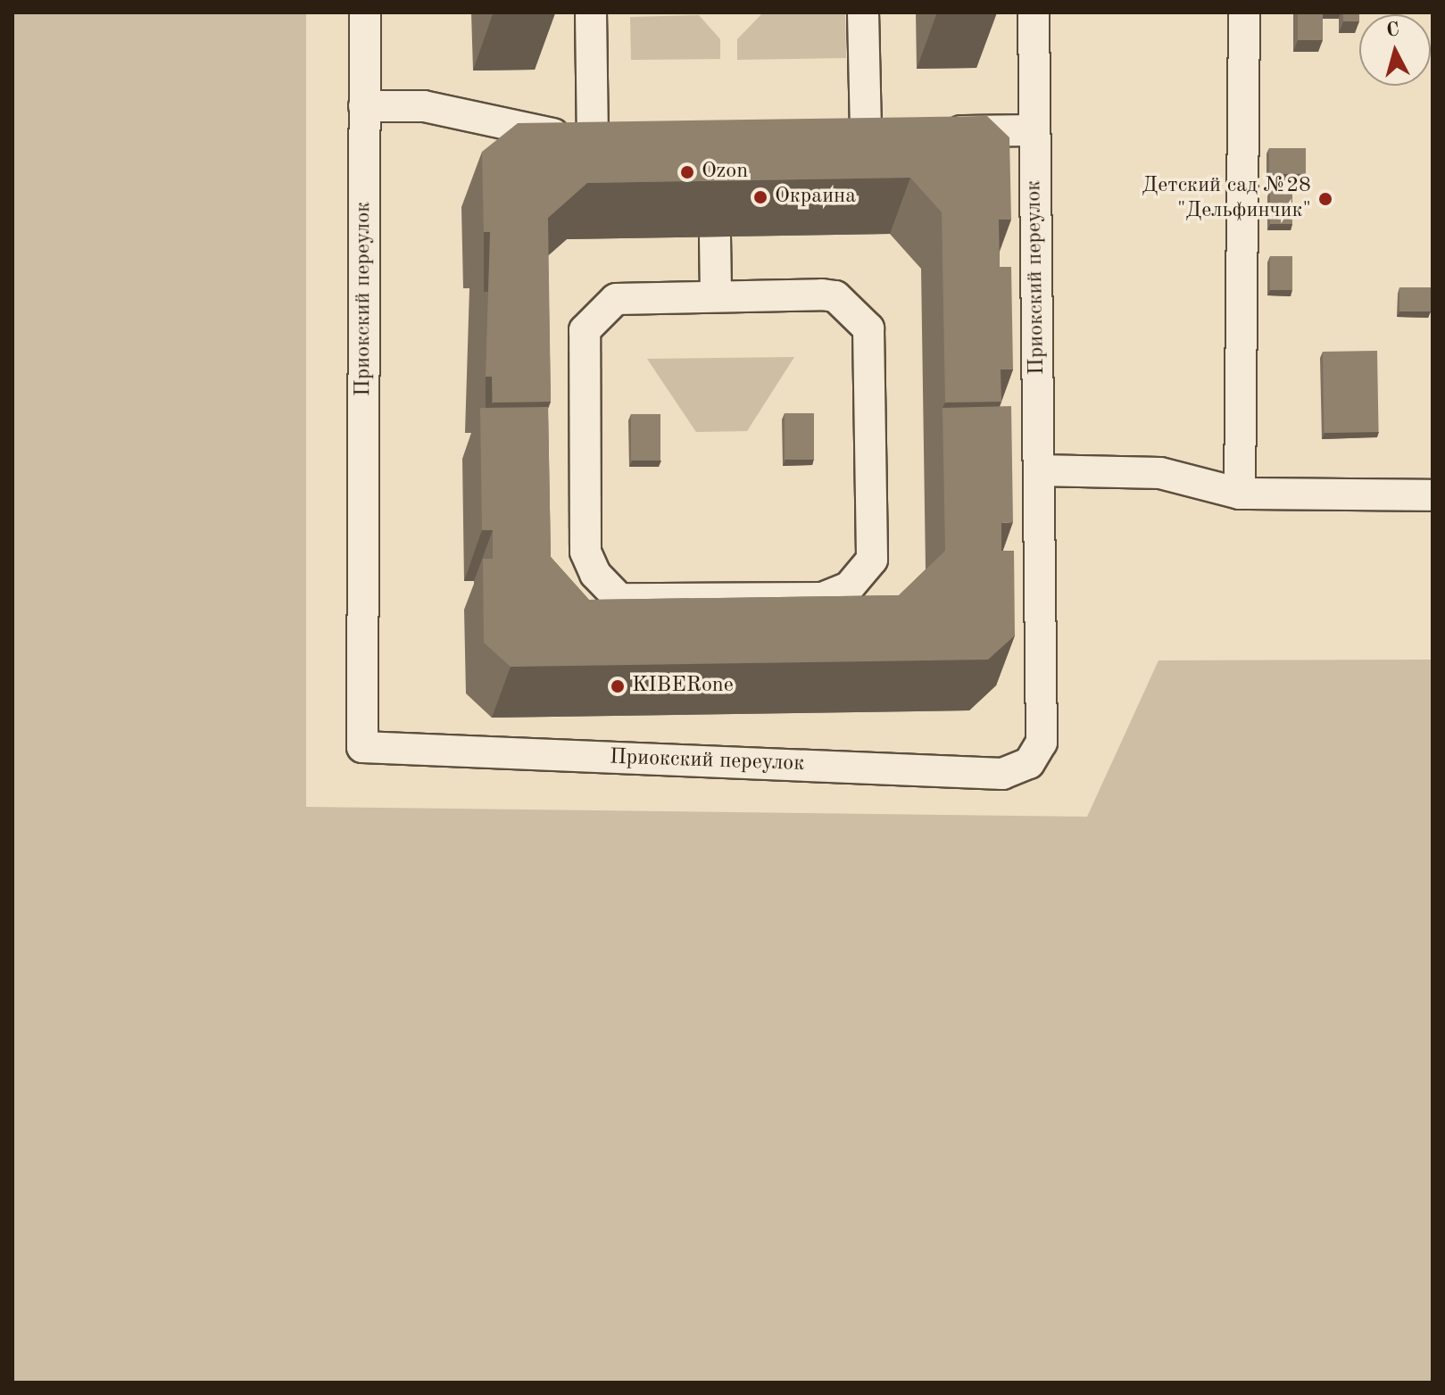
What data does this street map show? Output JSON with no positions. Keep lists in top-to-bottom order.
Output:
{
  "streets": {
    "street": ["Приокский переулок"]
  },
  "places": [
    "Ozon",
    "Окраина",
    "Детский сад №28 \"Дельфинчик\"",
    "KIBERone"
  ],
  "north": "top"
}
